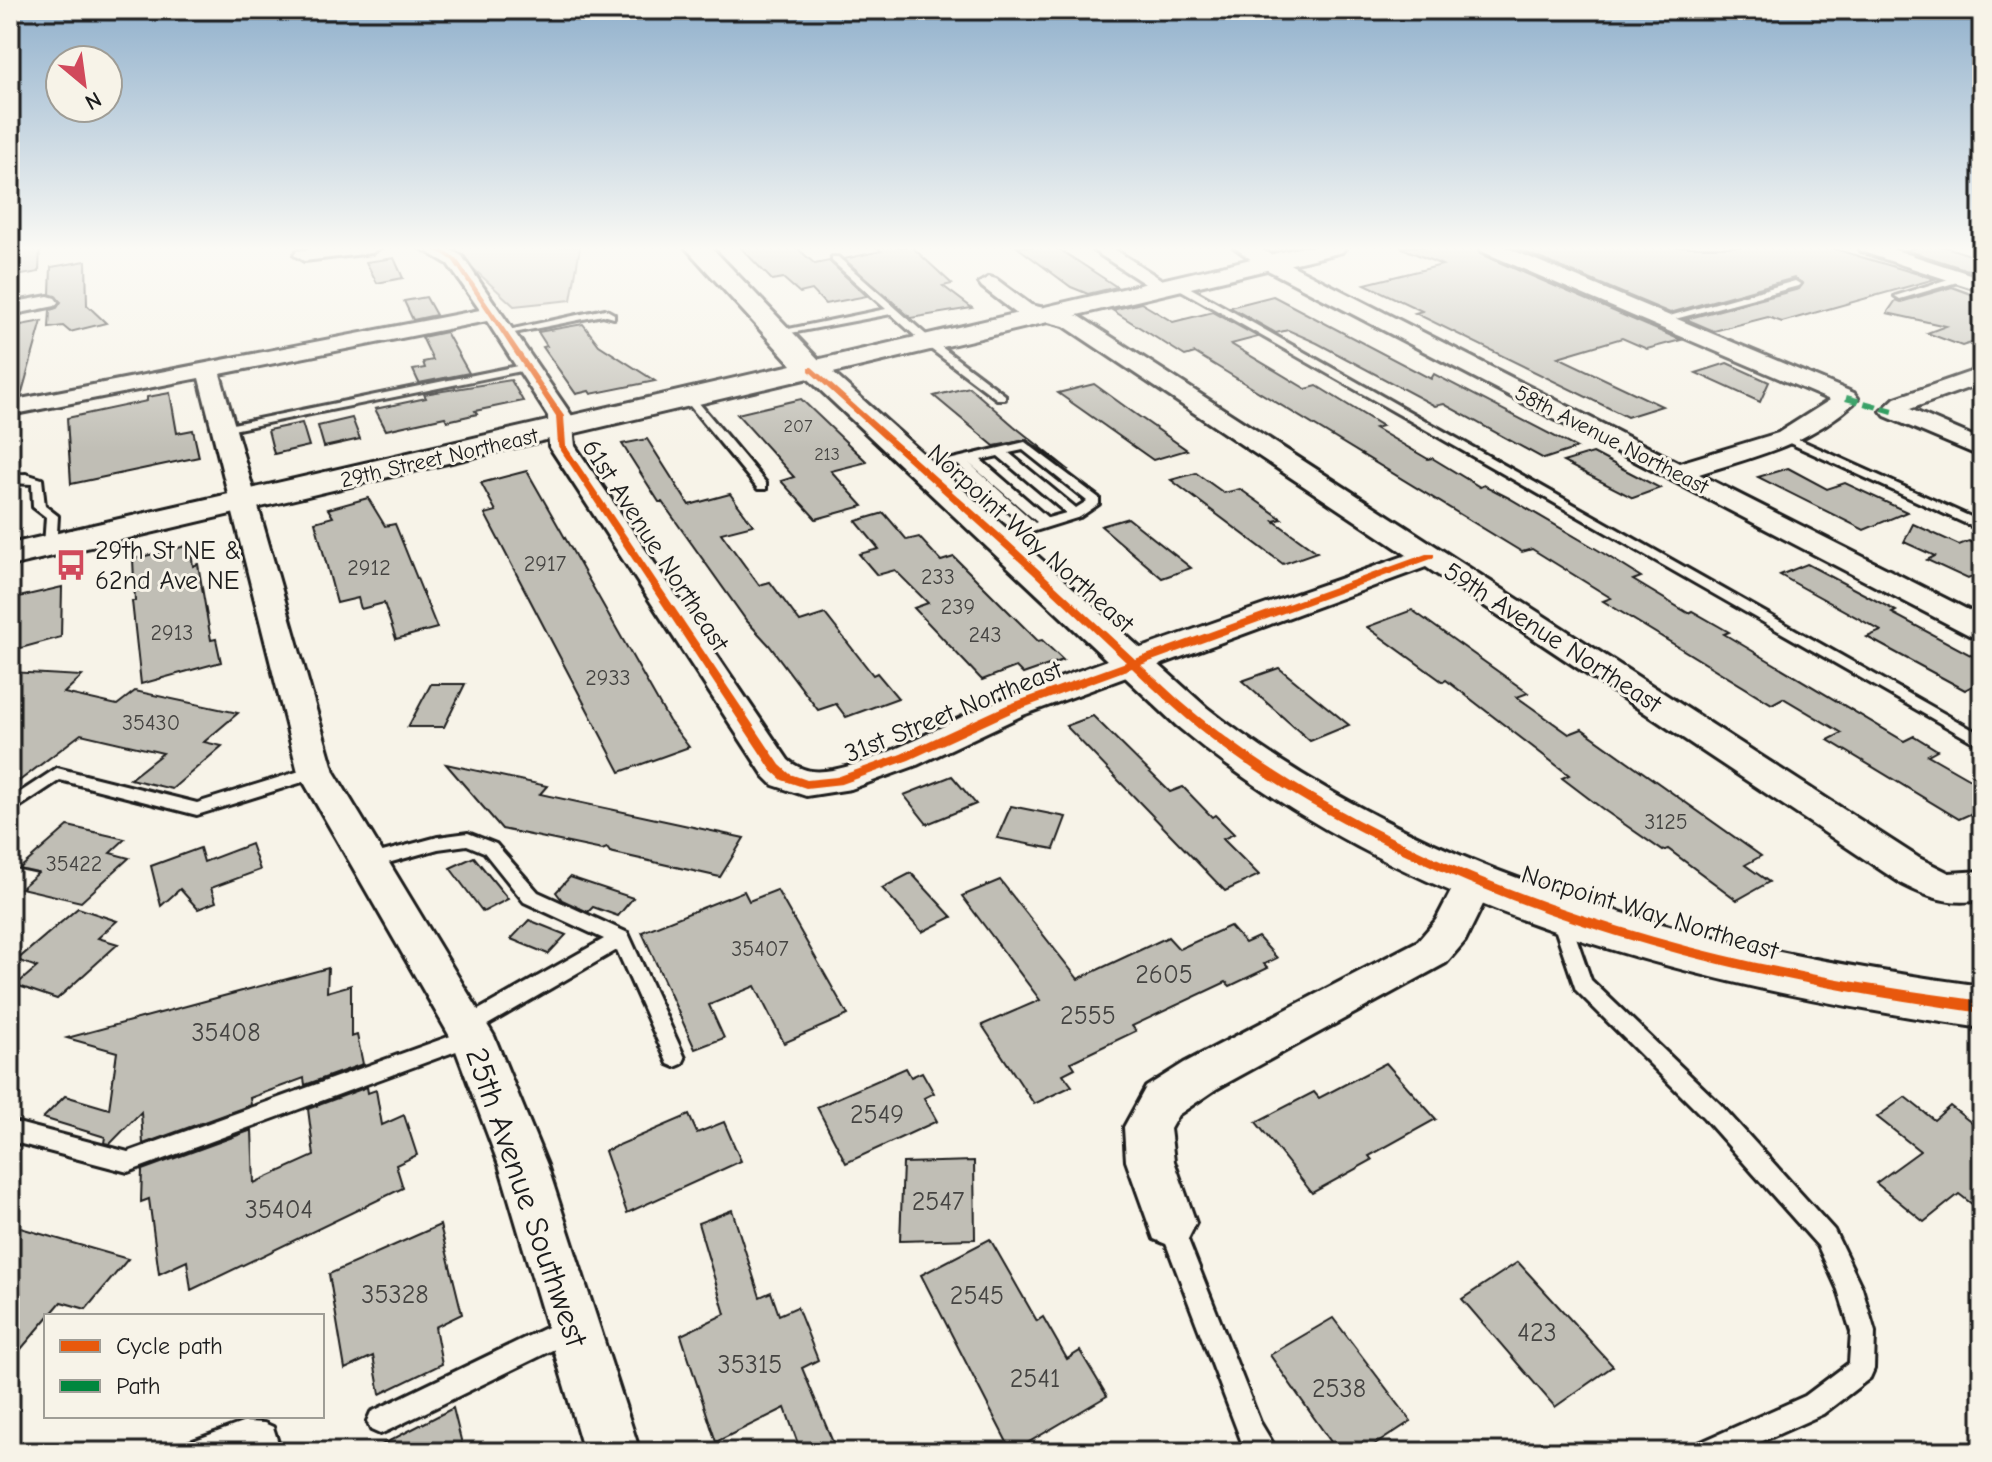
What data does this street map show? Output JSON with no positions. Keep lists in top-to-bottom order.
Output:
{
  "streets": {
    "main road": ["29th Street Northeast", "Norpoint Way Northeast"],
    "street": [
      "58th Avenue Northeast",
      "61st Avenue Northeast",
      "59th Avenue Northeast",
      "31st Street Northeast",
      "25th Avenue Southwest"
    ]
  },
  "crossings": [
    ["29th Street Northeast", "Norpoint Way Northeast"],
    ["29th Street Northeast", "61st Avenue Northeast"],
    ["29th Street Northeast", "25th Avenue Southwest"],
    ["Norpoint Way Northeast", "31st Street Northeast"],
    ["61st Avenue Northeast", "31st Street Northeast"],
    ["59th Avenue Northeast", "31st Street Northeast"]
  ],
  "places": {
    "bus stop": ["29th St NE & 62nd Ave NE"]
  },
  "house_numbers": [
    "207",
    "213",
    "2917",
    "2912",
    "233",
    "239",
    "2913",
    "243",
    "2933",
    "35430",
    "3125",
    "35422",
    "35407",
    "2605",
    "2555",
    "35408",
    "2549",
    "2547",
    "35404",
    "35328",
    "2545",
    "423",
    "35315",
    "2541",
    "2538"
  ],
  "legend": ["Cycle path", "Path"],
  "north": "bottom right"
}
